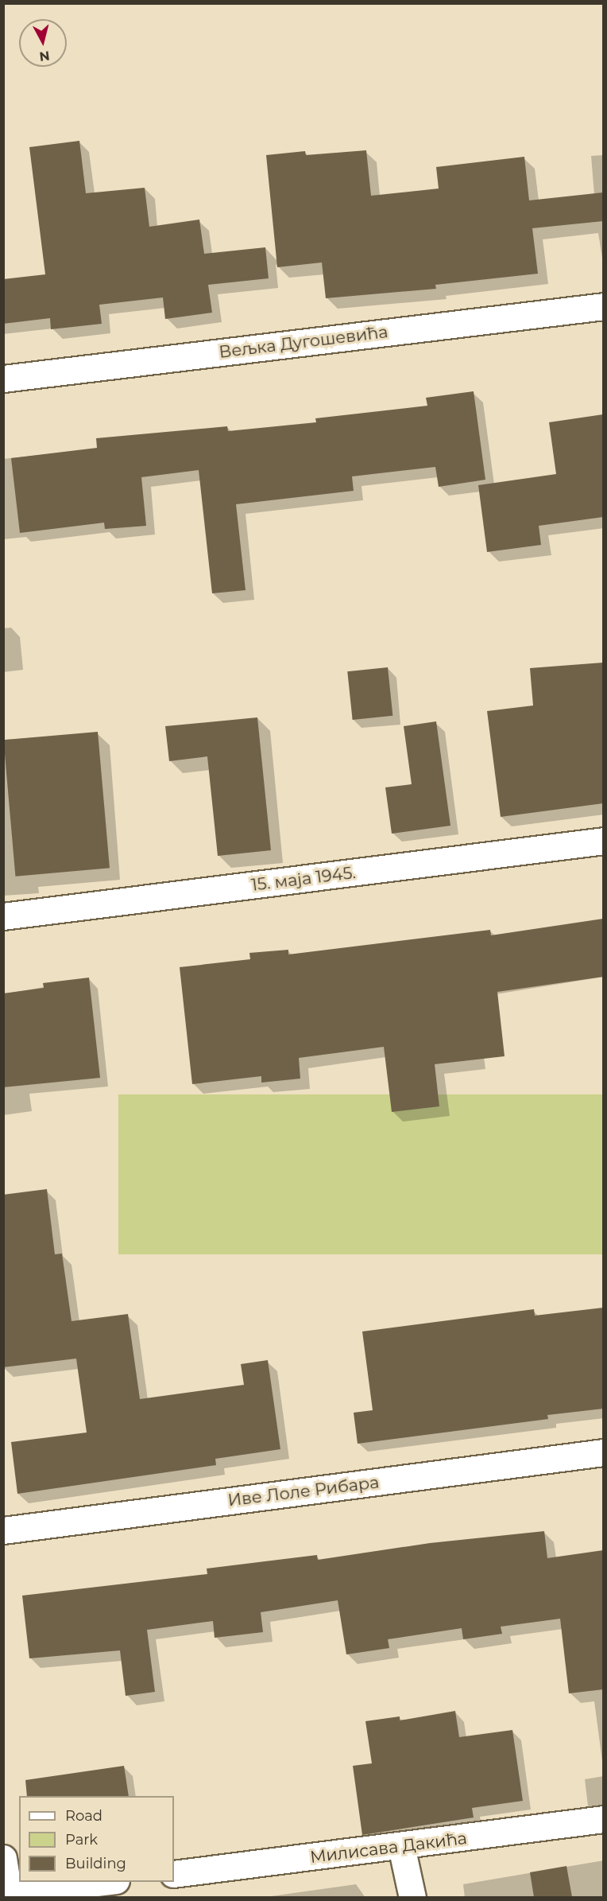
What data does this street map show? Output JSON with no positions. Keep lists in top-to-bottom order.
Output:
{
  "streets": {
    "street": [
      "Вељка Дугошевића",
      "15. маја 1945.",
      "Иве Лоле Рибара",
      "Милисава Дакића"
    ]
  },
  "legend": ["Road", "Park", "Building"],
  "north": "bottom"
}
